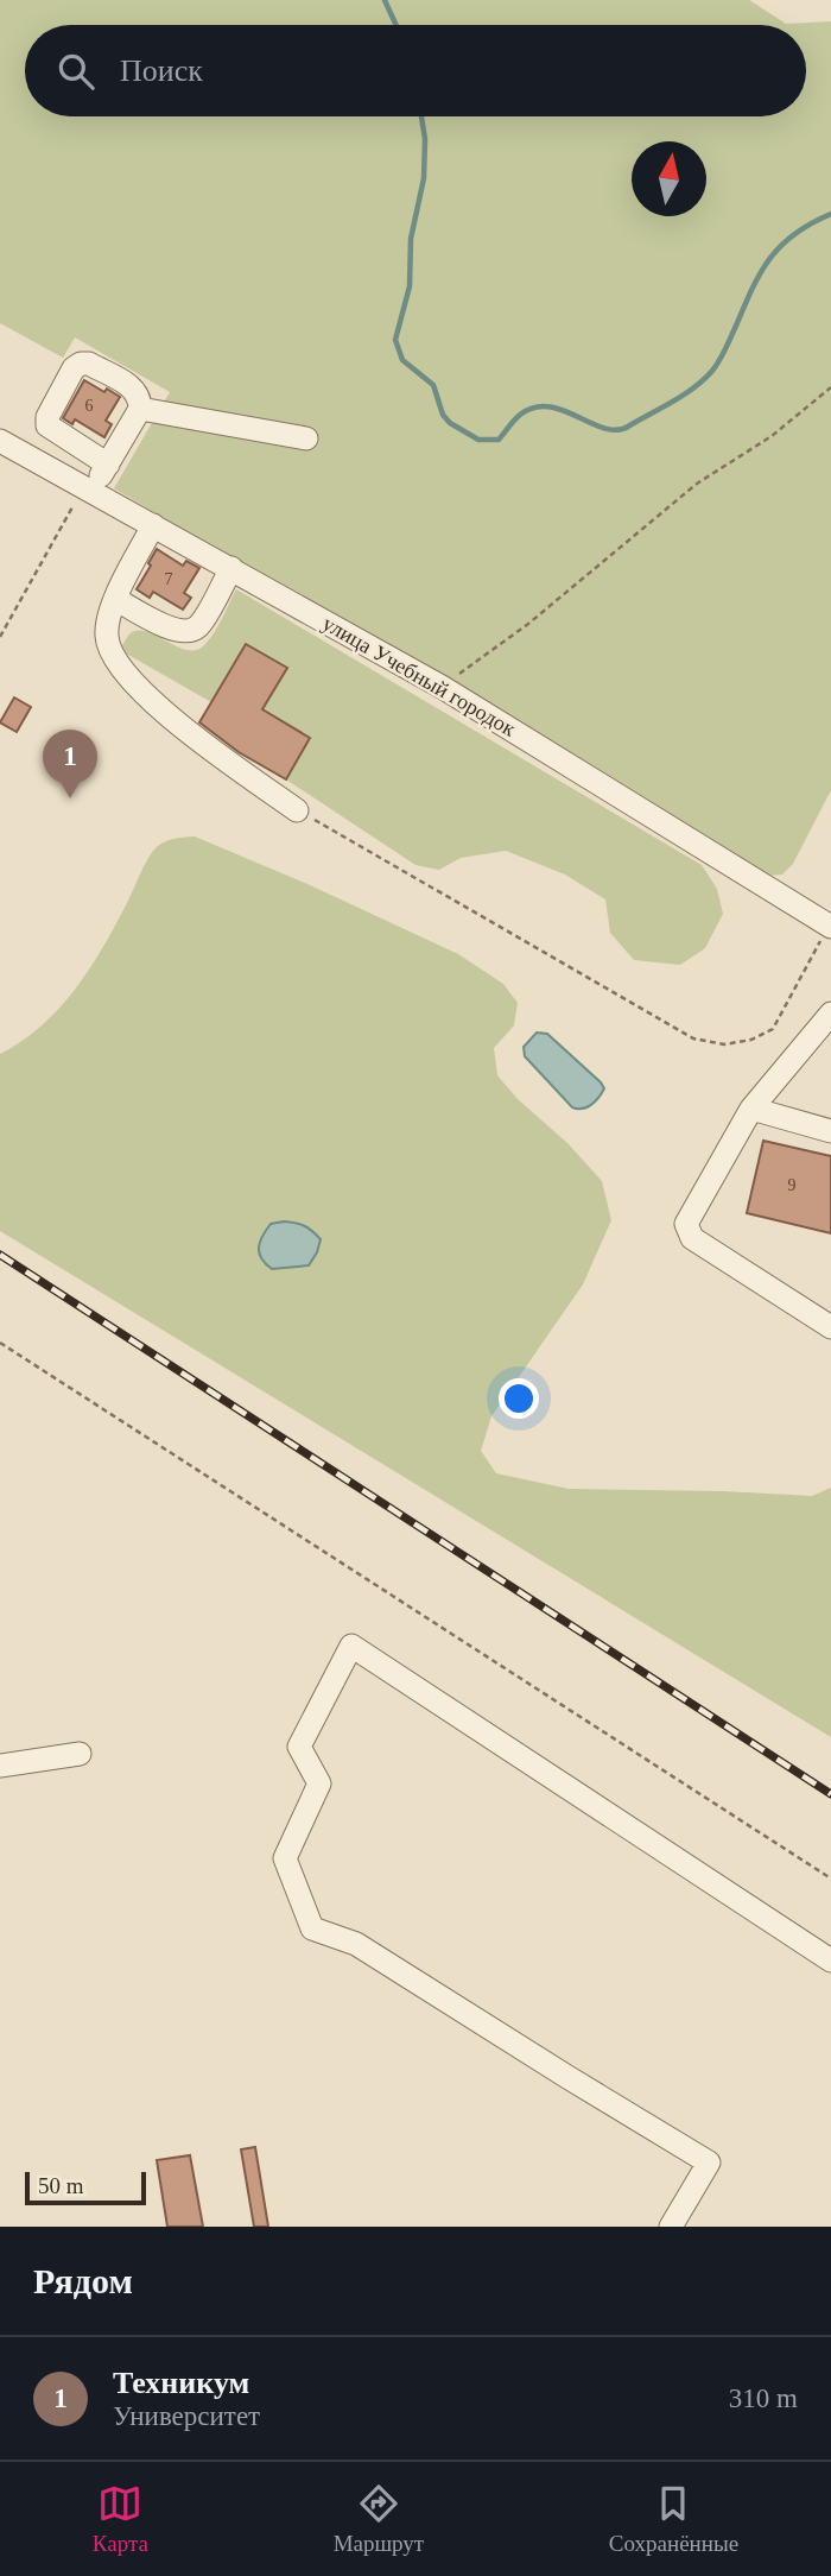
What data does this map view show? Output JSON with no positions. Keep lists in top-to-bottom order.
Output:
{
  "streets": {
    "street": ["улица Учебный городок"]
  },
  "house_numbers": ["6", "7", "9"],
  "scale_bar": "50 m",
  "north": "top",
  "page": {
    "search": "Поиск",
    "pins": "1",
    "scale": "50 m",
    "heading": "Рядом",
    "list": [
      {
        "mark": "1",
        "name": "Техникум",
        "note": "Университет",
        "value": "310 m"
      }
    ],
    "nav": ["Карта", "Маршрут", "Сохранённые"]
  }
}
